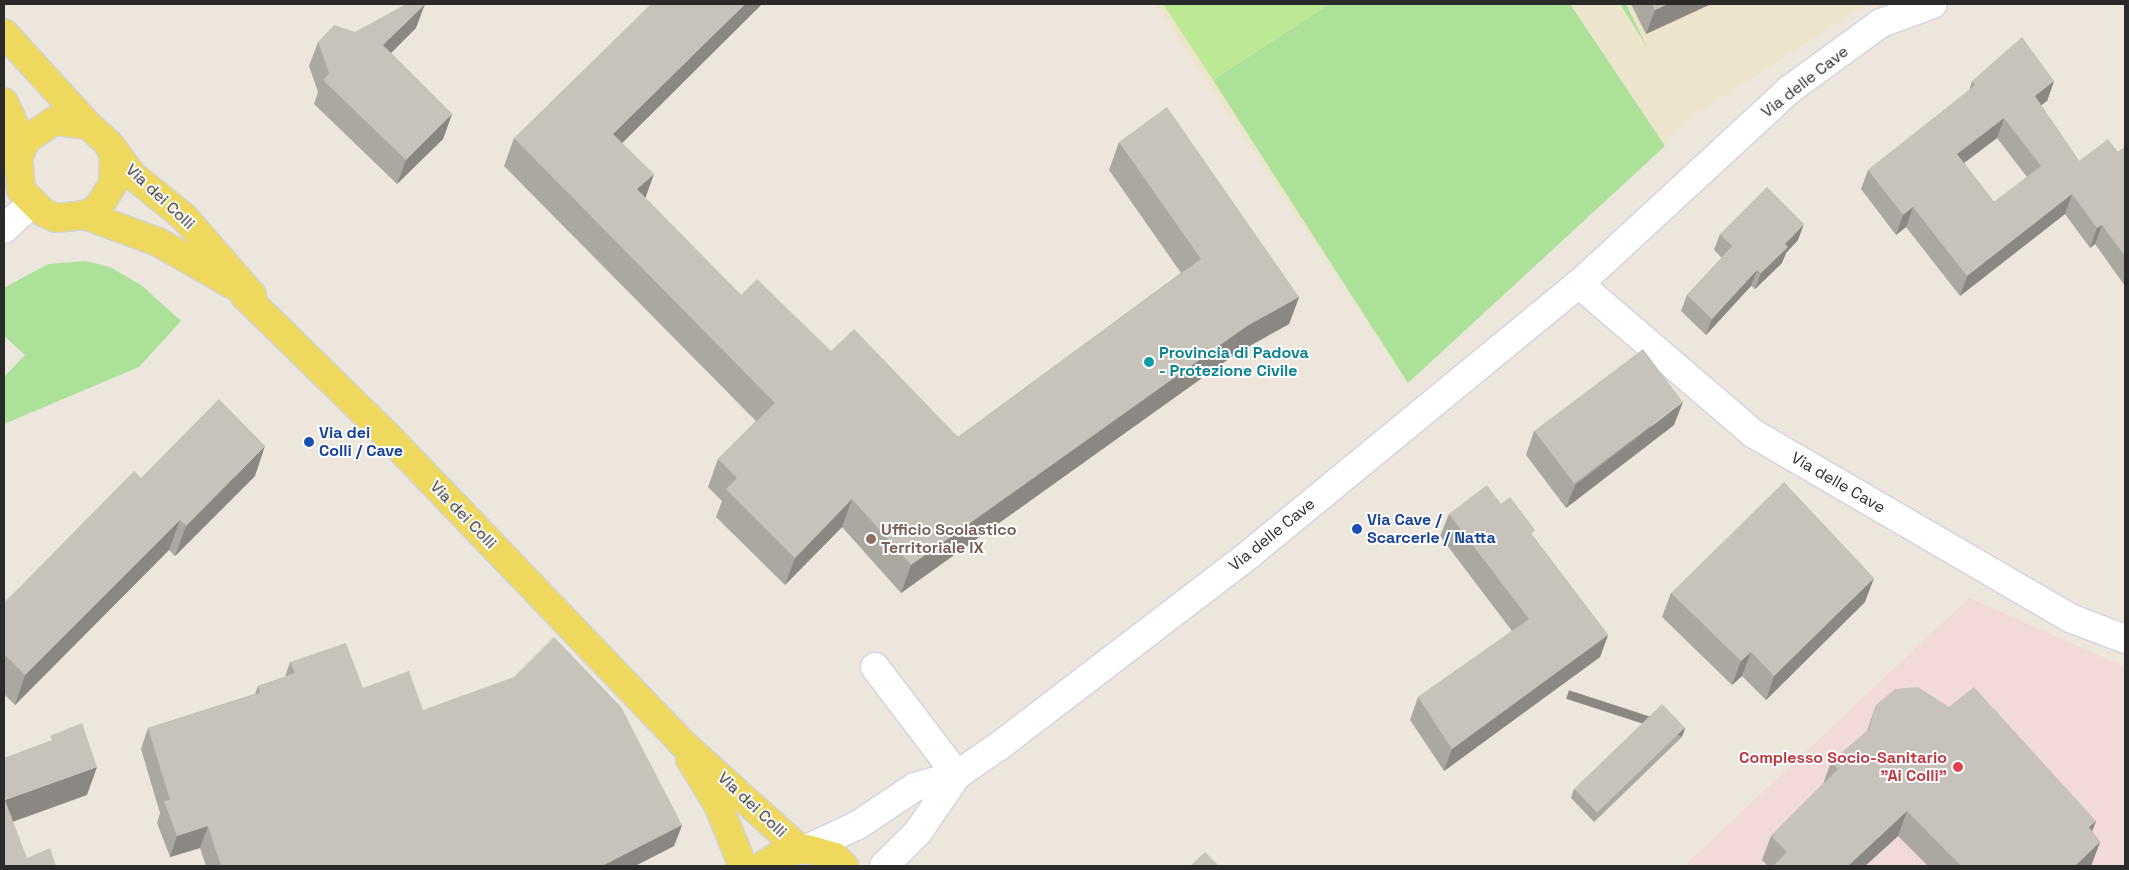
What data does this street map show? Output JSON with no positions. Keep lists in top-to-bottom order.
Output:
{
  "streets": {
    "main road": ["Via dei Colli"],
    "street": ["Via delle Cave"]
  },
  "crossings": [
    ["Via delle Cave", "Via dei Colli"]
  ],
  "places": [
    "Provincia di Padova - Protezione Civile",
    "Via dei Colli / Cave",
    "Via Cave / Scarcerle / Natta",
    "Ufficio Scolastico Territoriale IX",
    "Complesso Socio-Sanitario \"Ai Colli\""
  ]
}
